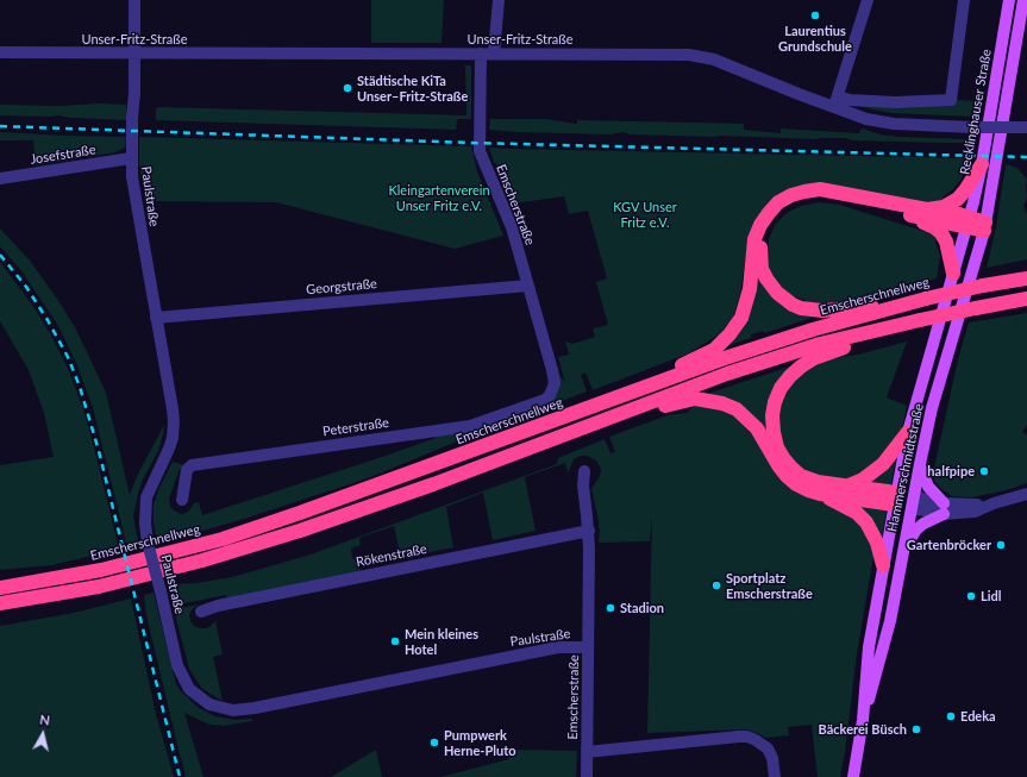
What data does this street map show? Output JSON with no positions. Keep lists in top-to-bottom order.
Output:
{
  "streets": {
    "highway": ["Emscherschnellweg"],
    "main road": ["Recklinghauser Straße", "Hammerschmidtstraße"],
    "street": [
      "Unser-Fritz-Straße",
      "Josefstraße",
      "Paulstraße",
      "Emscherstraße",
      "Georgstraße",
      "Peterstraße",
      "Rökenstraße"
    ]
  },
  "crossings": [
    ["Unser-Fritz-Straße", "Paulstraße"],
    ["Unser-Fritz-Straße", "Emscherstraße"],
    ["Recklinghauser Straße", "Hammerschmidtstraße"],
    ["Josefstraße", "Paulstraße"],
    ["Paulstraße", "Emscherstraße"],
    ["Paulstraße", "Georgstraße"],
    ["Emscherstraße", "Georgstraße"],
    ["Emscherstraße", "Peterstraße"],
    ["Emscherstraße", "Rökenstraße"]
  ],
  "parks": ["Kleingartenverein Unser Fritz e.V.", "KGV Unser Fritz e.V."],
  "places": [
    "Laurentius Grundschule",
    "Städtische KiTa Unser–Fritz-Straße",
    "halfpipe",
    "Gartenbröcker",
    "Sportplatz Emscherstraße",
    "Lidl",
    "Stadion",
    "Mein kleines Hotel",
    "Edeka",
    "Bäckerei Büsch",
    "Pumpwerk Herne-Pluto"
  ],
  "north": "top"
}
